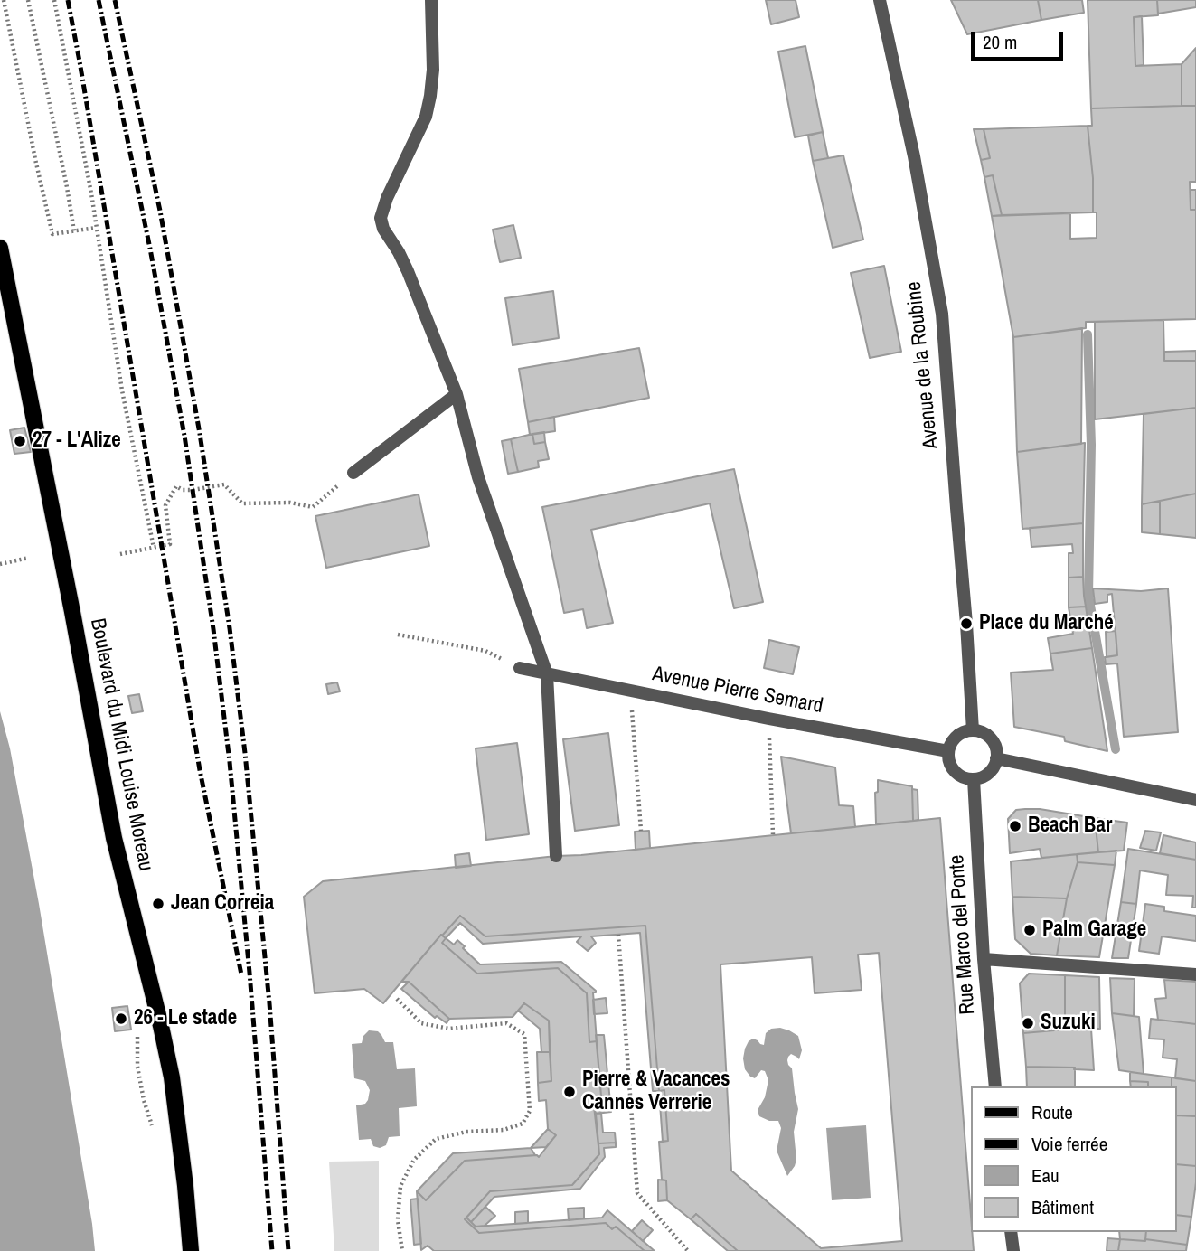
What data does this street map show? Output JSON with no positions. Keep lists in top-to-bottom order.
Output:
{
  "streets": {
    "main road": ["Boulevard du Midi Louise Moreau"],
    "street": ["Avenue de la Roubine", "Avenue Pierre Semard", "Rue Marco del Ponte"]
  },
  "crossings": [
    ["Avenue de la Roubine", "Avenue Pierre Semard"],
    ["Avenue de la Roubine", "Rue Marco del Ponte"],
    ["Avenue Pierre Semard", "Rue Marco del Ponte"]
  ],
  "places": [
    "27 - L'Alize",
    "Place du Marché",
    "Beach Bar",
    "Jean Correia",
    "Palm Garage",
    "26 - Le stade",
    "Suzuki",
    "Pierre & Vacances Cannes Verrerie"
  ],
  "legend": [
    "Route",
    "Voie ferrée",
    "Eau",
    "Bâtiment"
  ],
  "scale_bar": "20 m"
}
